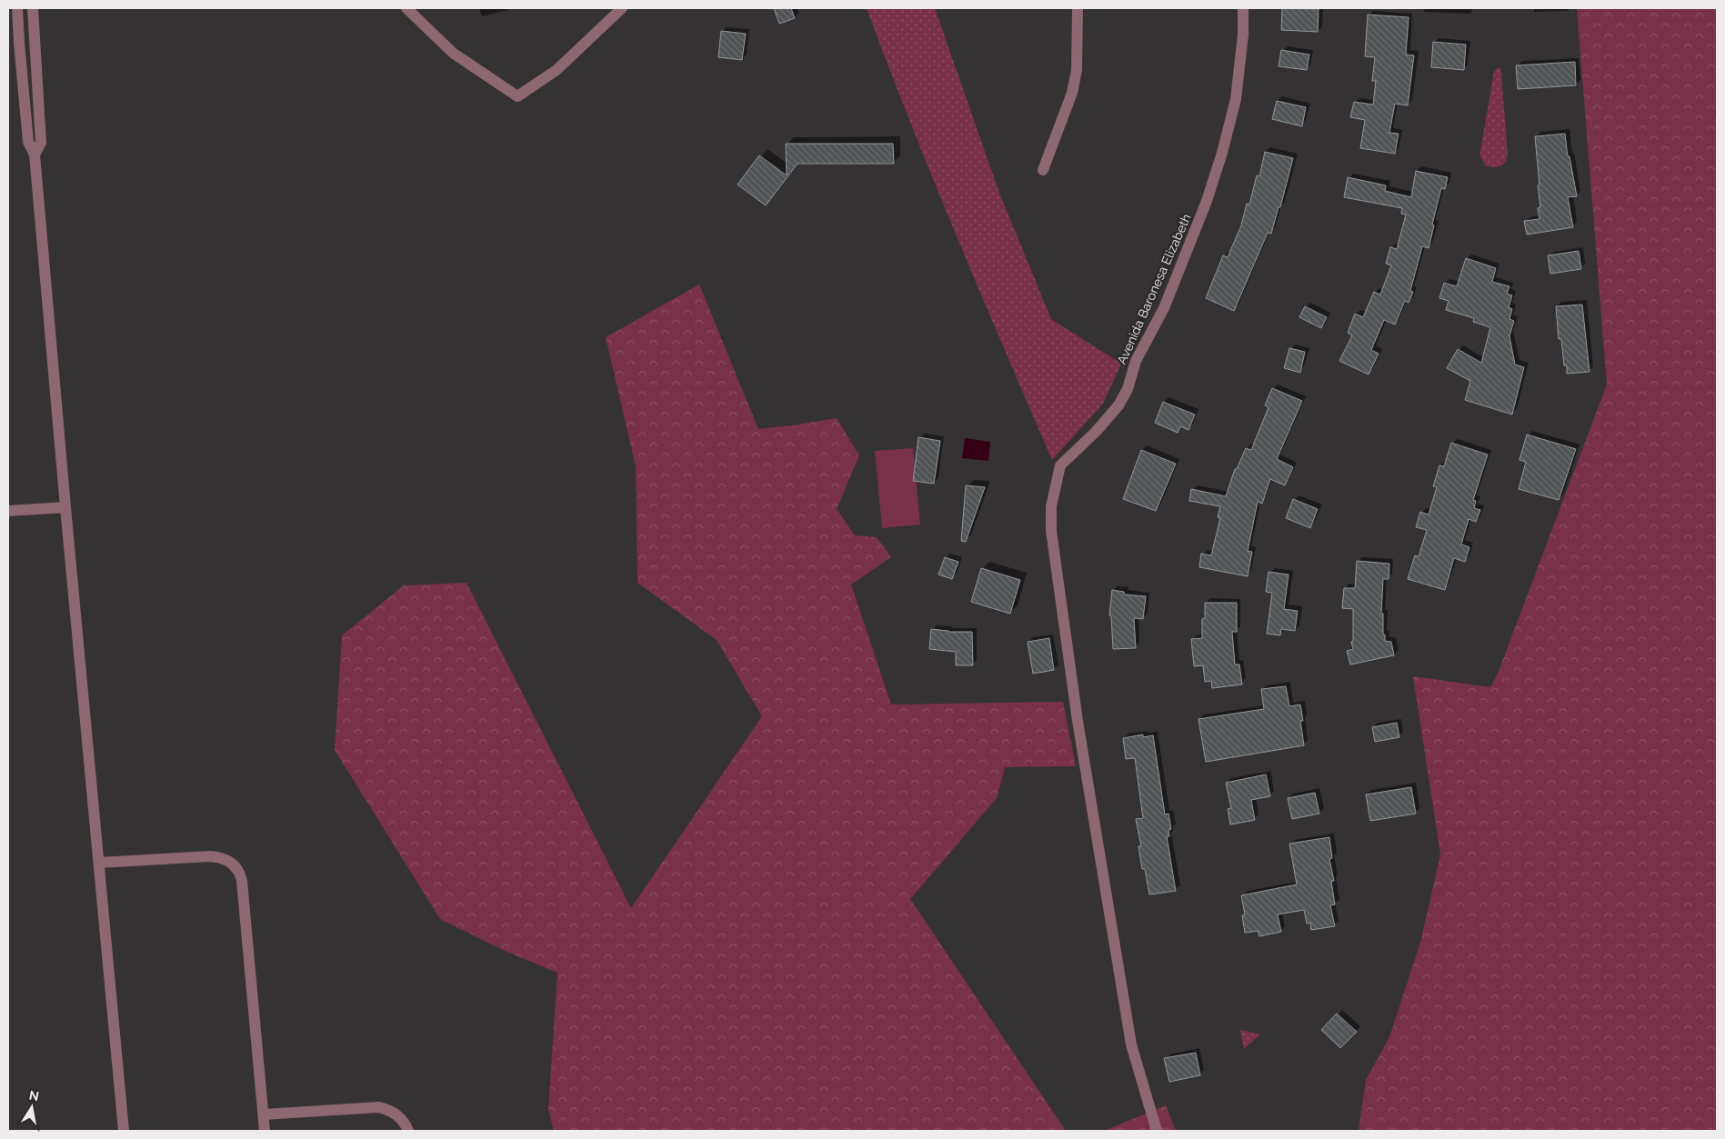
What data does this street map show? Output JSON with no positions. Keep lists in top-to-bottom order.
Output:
{
  "streets": {
    "street": ["Avenida Baronesa Elizabeth"]
  },
  "north": "top"
}
